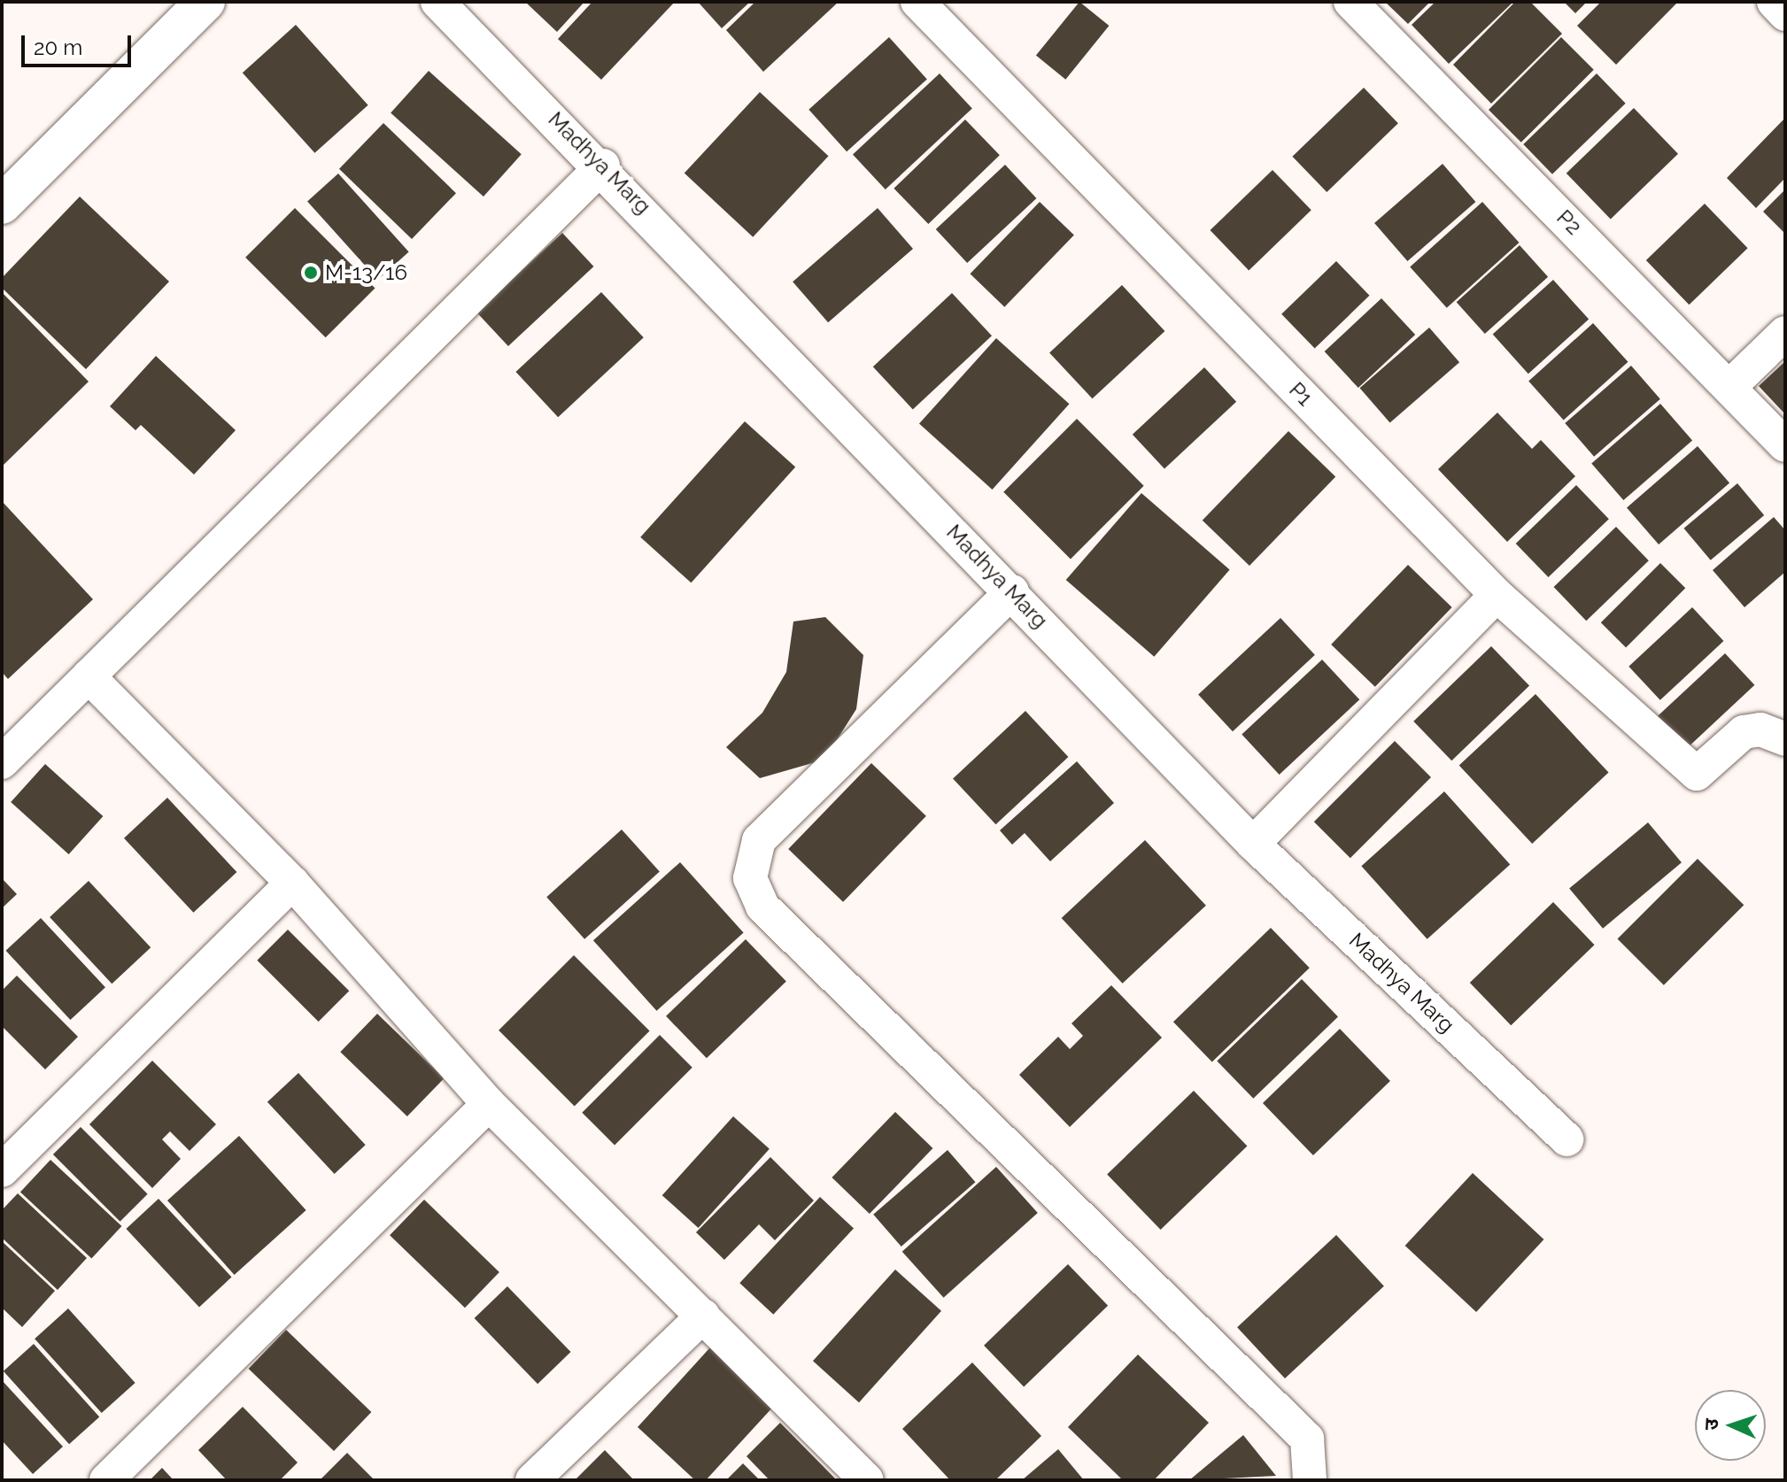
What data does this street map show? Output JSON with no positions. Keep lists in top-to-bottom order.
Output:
{
  "streets": {
    "street": ["Madhya Marg", "P2", "P1"]
  },
  "places": ["M-13/16"],
  "scale_bar": "20 m",
  "north": "left"
}
